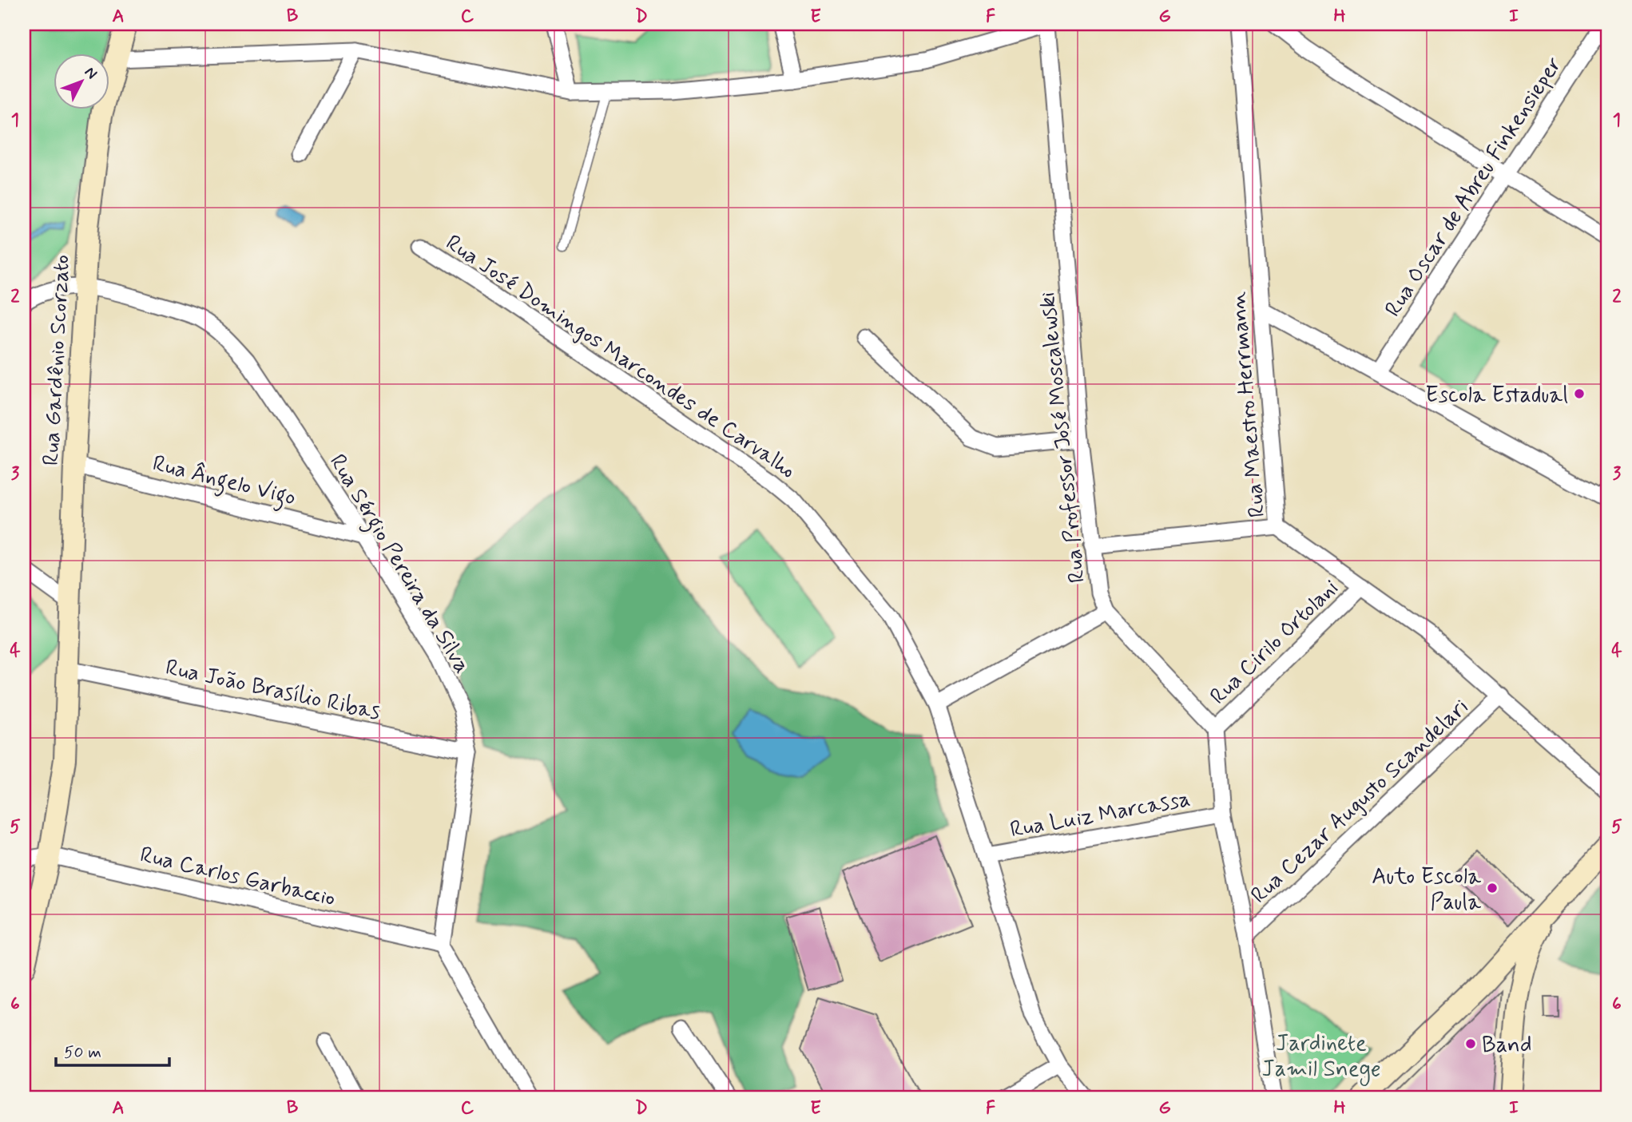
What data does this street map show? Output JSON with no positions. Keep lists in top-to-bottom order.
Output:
{
  "streets": {
    "street": [
      "Rua Oscar de Abreu Finkensieper",
      "Rua José Domingos Marcondes de Carvalho",
      "Rua Gardênio Scorzato",
      "Rua Maestro Herrmann",
      "Rua Professor José Moscalewski",
      "Rua Ângelo Vigo",
      "Rua Sérgio Pereira da Silva",
      "Rua Cirilo Ortolani",
      "Rua João Brasílio Ribas",
      "Rua Cezar Augusto Scandelari",
      "Rua Luiz Marcassa",
      "Rua Carlos Garbaccio"
    ]
  },
  "crossings": [
    ["Rua José Domingos Marcondes de Carvalho", "Rua Luiz Marcassa"],
    ["Rua Gardênio Scorzato", "Rua Ângelo Vigo"],
    ["Rua Gardênio Scorzato", "Rua Sérgio Pereira da Silva"],
    ["Rua Gardênio Scorzato", "Rua João Brasílio Ribas"],
    ["Rua Gardênio Scorzato", "Rua Carlos Garbaccio"],
    ["Rua Maestro Herrmann", "Rua Cirilo Ortolani"],
    ["Rua Maestro Herrmann", "Rua Cezar Augusto Scandelari"],
    ["Rua Professor José Moscalewski", "Rua Cirilo Ortolani"],
    ["Rua Ângelo Vigo", "Rua Sérgio Pereira da Silva"],
    ["Rua Sérgio Pereira da Silva", "Rua João Brasílio Ribas"],
    ["Rua Sérgio Pereira da Silva", "Rua Carlos Garbaccio"]
  ],
  "parks": ["Jardinete Jamil Snege"],
  "places": ["Escola Estadual", "Auto Escola Paula", "Band"],
  "scale_bar": "50 m",
  "north": "top right",
  "grid": {
    "columns": [
      "A",
      "B",
      "C",
      "D",
      "E",
      "F",
      "G",
      "H",
      "I"
    ],
    "rows": [
      "1",
      "2",
      "3",
      "4",
      "5",
      "6"
    ]
  }
}
